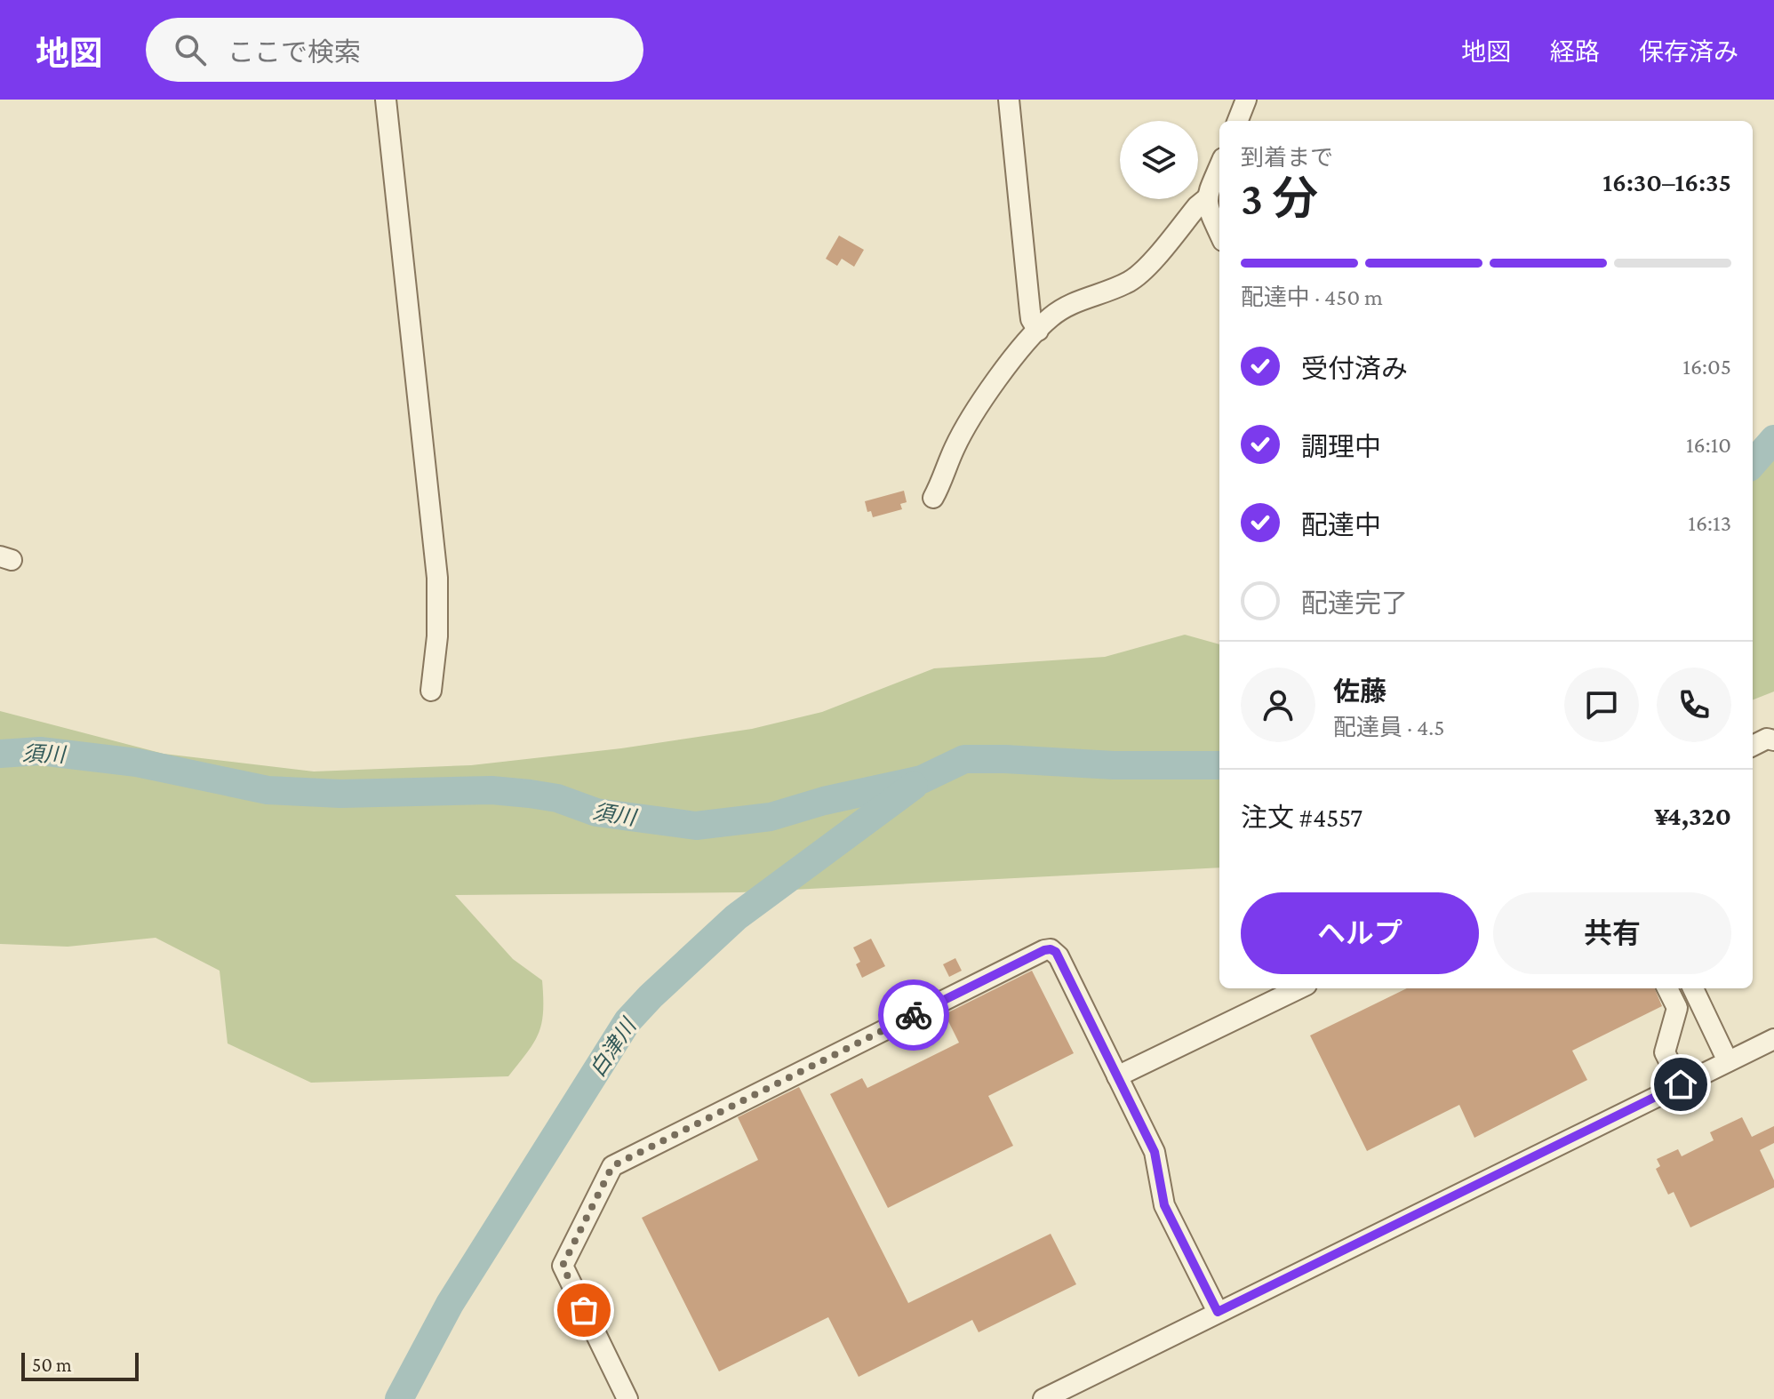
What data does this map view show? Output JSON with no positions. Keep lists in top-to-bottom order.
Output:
{
  "water": ["須川", "白津川"],
  "scale_bar": "50 m",
  "page": {
    "header": "地図",
    "search": "ここで検索",
    "nav": ["地図", "経路", "保存済み"],
    "heading": ["3 分", "到着まで", "16:30–16:35"],
    "panel": [
      "佐藤",
      "配達員 · 4.5",
      "注文 #4557",
      "¥4,320"
    ],
    "bar": "配達中 · 450 m",
    "list": [
      ["受付済み", "16:05"],
      ["調理中", "16:10"],
      ["配達中", "16:13"],
      "配達完了"
    ],
    "buttons": ["ヘルプ", "共有"],
    "scale": "50 m"
  }
}
